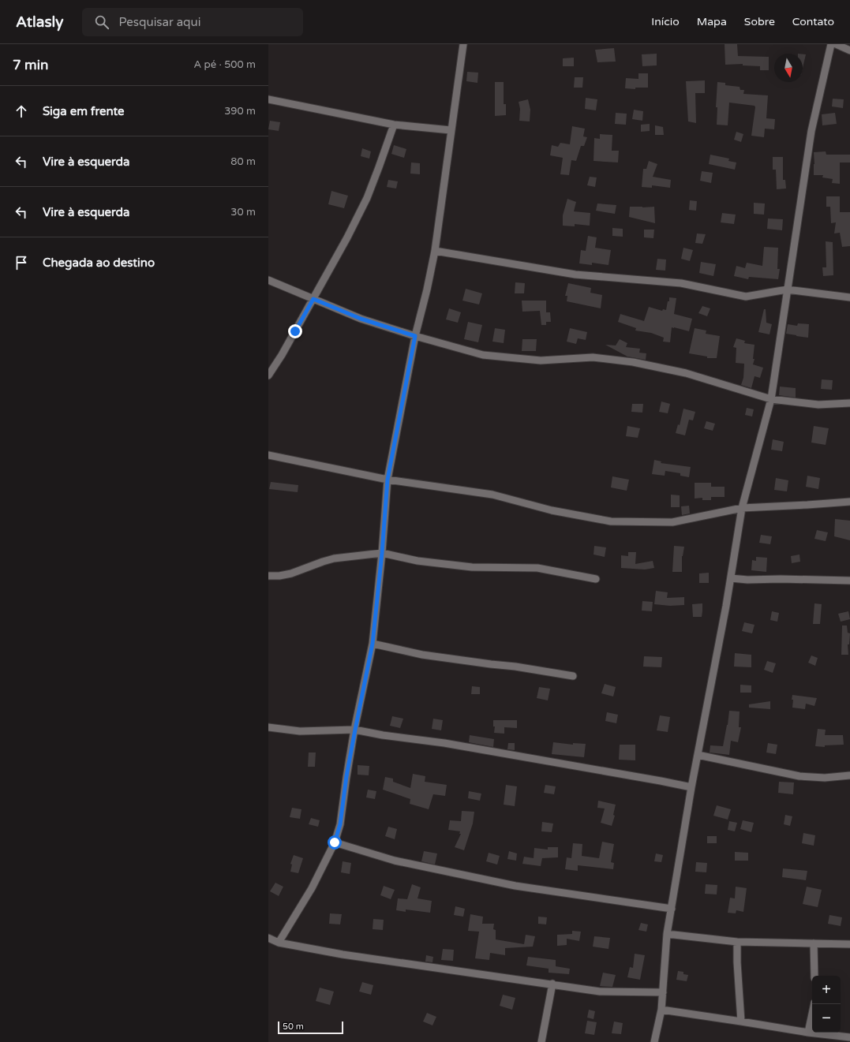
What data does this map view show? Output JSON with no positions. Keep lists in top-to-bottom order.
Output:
{
  "scale_bar": "50 m",
  "north": "bottom",
  "page": {
    "header": "Atlasly",
    "search": "Pesquisar aqui",
    "nav": [
      "Início",
      "Mapa",
      "Sobre",
      "Contato"
    ],
    "heading": ["7 min", "A pé · 500 m"],
    "list": [
      ["Siga em frente", "390 m"],
      ["Vire à esquerda", "80 m"],
      ["Vire à esquerda", "30 m"],
      "Chegada ao destino"
    ],
    "map_buttons": ["+", "−"],
    "scale": "50 m"
  }
}
